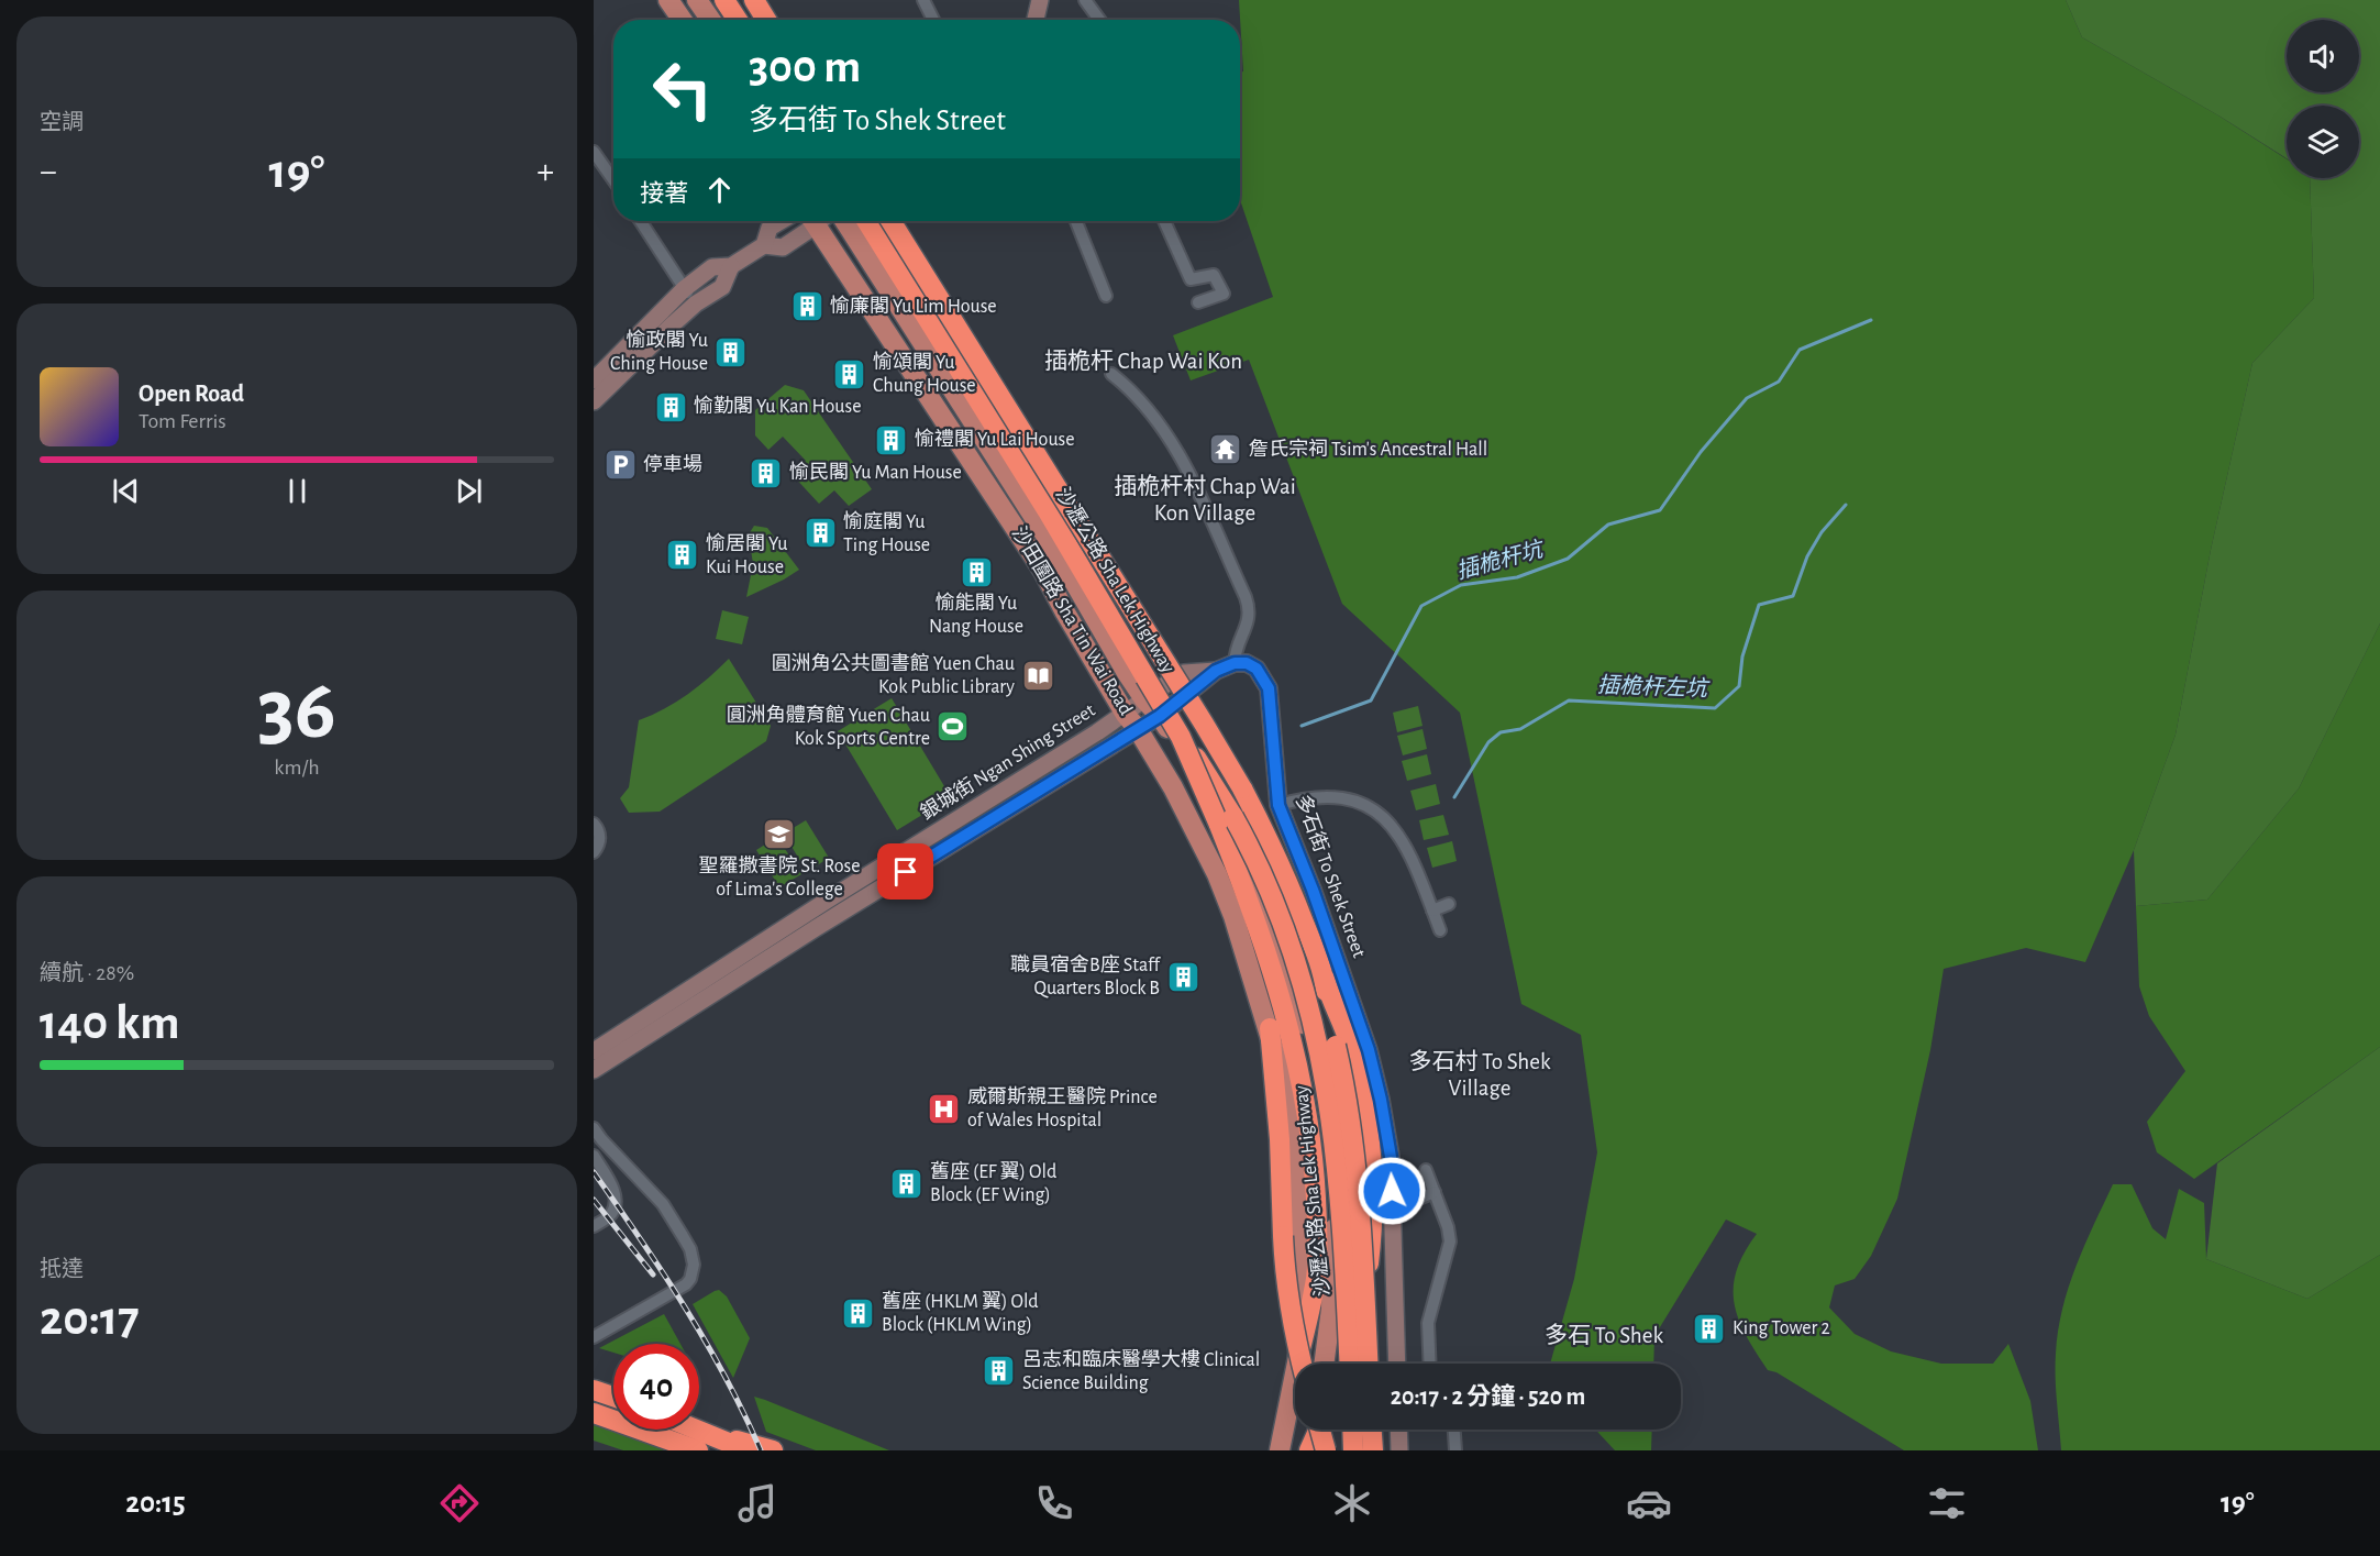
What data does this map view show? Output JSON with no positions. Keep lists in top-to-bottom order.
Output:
{
  "streets": {
    "highway": ["沙瀝公路 Sha Lek Highway"],
    "main road": ["沙田圍路 Sha Tin Wai Road"],
    "street": ["銀城街 Ngan Shing Street", "多石街 To Shek Street"]
  },
  "crossings": [
    ["沙田圍路 Sha Tin Wai Road", "銀城街 Ngan Shing Street"]
  ],
  "districts": [
    "插桅杆 Chap Wai Kon",
    "插桅杆村 Chap Wai Kon Village",
    "多石村 To Shek Village",
    "多石 To Shek"
  ],
  "water": ["插桅杆坑", "插桅杆左坑"],
  "places": {
    "building": [
      "愉廉閣 Yu Lim House",
      "愉政閣 Yu Ching House",
      "愉頌閣 Yu Chung House",
      "愉勤閣 Yu Kan House",
      "愉禮閣 Yu Lai House",
      "愉民閣 Yu Man House",
      "愉庭閣 Yu Ting House",
      "愉居閣 Yu Kui House",
      "愉能閣 Yu Nang House",
      "職員宿舍B座 Staff Quarters Block B",
      "舊座 (EF 翼) Old Block (EF Wing)",
      "舊座 (HKLM 翼) Old Block (HKLM Wing)",
      "King Tower 2",
      "呂志和臨床醫學大樓 Clinical Science Building"
    ],
    "temple": ["詹氏宗祠 Tsim's Ancestral Hall"],
    "parking": ["停車場"],
    "library": ["圓洲角公共圖書館 Yuen Chau Kok Public Library"],
    "sports": ["圓洲角體育館 Yuen Chau Kok Sports Centre"],
    "school or university": ["聖羅撒書院 St. Rose of Lima's College"],
    "hospital": ["威爾斯親王醫院 Prince of Wales Hospital"]
  },
  "page": {
    "tile": [
      "空調",
      ["36", "km/h"],
      ["續航 · 28%", "140 km"],
      ["抵達", "20:17"]
    ],
    "turn": ["300 m", "多石街 To Shek Street"],
    "heat": ["−", "19°", "+"],
    "then": "接著",
    "song": ["Open Road", "Tom Ferris"],
    "limit": "40",
    "trip": "20:17 · 2 分鐘 · 520 m",
    "tabs": ["20:15", "19°"]
  }
}
